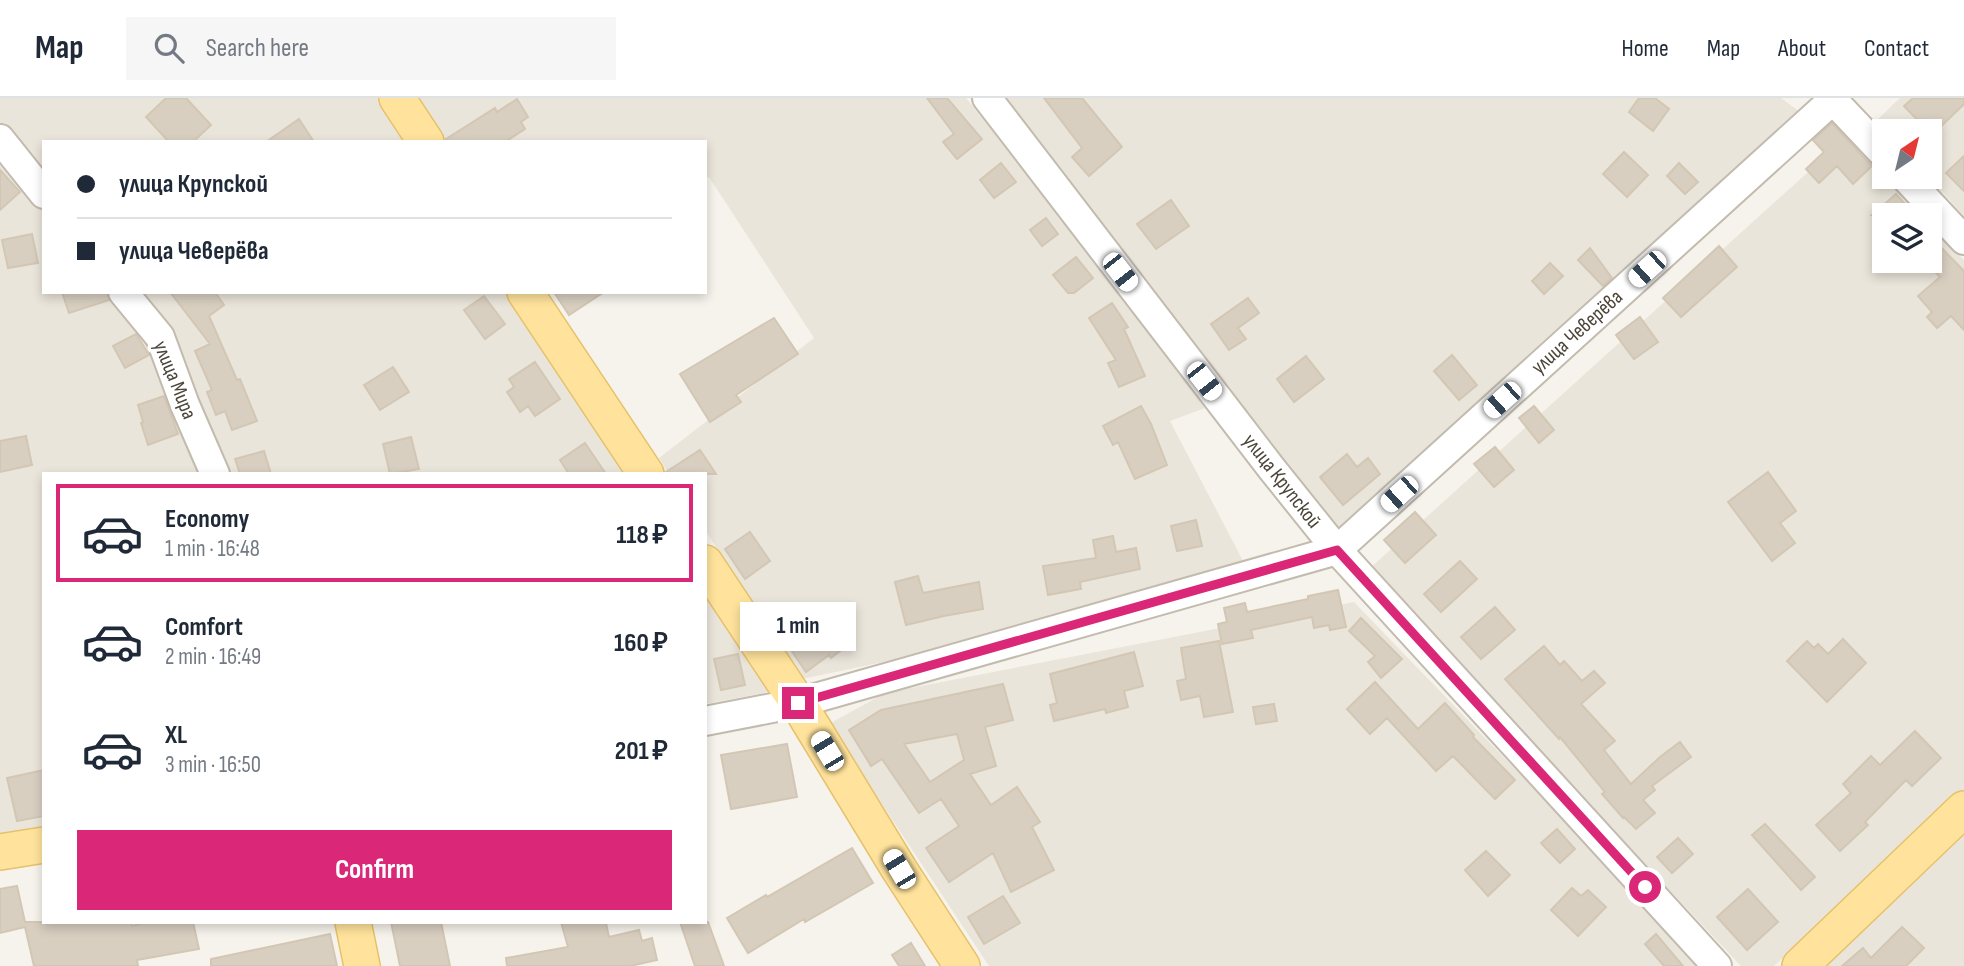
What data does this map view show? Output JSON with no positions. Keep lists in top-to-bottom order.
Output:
{
  "streets": {
    "street": ["улица Чеверёва", "улица Мира", "улица Крупской"]
  },
  "crossings": [
    ["улица Чеверёва", "улица Крупской"]
  ],
  "north": "top right",
  "page": {
    "header": "Map",
    "search": "Search here",
    "nav": [
      "Home",
      "Map",
      "About",
      "Contact"
    ],
    "banner": ["улица Крупской", "улица Чеверёва"],
    "list": [
      {
        "name": "Economy",
        "note": "1 min · 16:48",
        "value": "118 ₽"
      },
      {
        "name": "Comfort",
        "note": "2 min · 16:49",
        "value": "160 ₽"
      },
      {
        "name": "XL",
        "note": "3 min · 16:50",
        "value": "201 ₽"
      }
    ],
    "bubble": "1 min",
    "buttons": "Confirm"
  }
}
